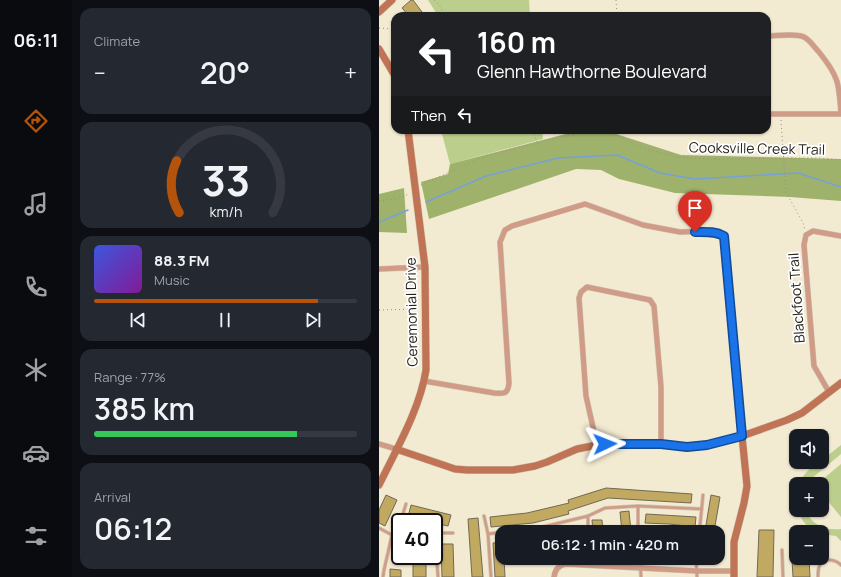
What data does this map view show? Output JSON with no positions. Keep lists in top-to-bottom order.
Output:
{
  "streets": {
    "street": ["Blackfoot Trail", "Ceremonial Drive"],
    "path": ["Cooksville Creek Trail"]
  },
  "crossings": [
    ["Cooksville Creek Trail", "Ceremonial Drive"]
  ],
  "page": {
    "tabs": "06:11",
    "tile": [
      "Climate",
      ["Range · 77%", "385 km"],
      ["Arrival", "06:12"]
    ],
    "turn": ["160 m", "Glenn Hawthorne Boulevard"],
    "heat": ["−", "20°", "+"],
    "then": "Then",
    "song": ["88.3 FM", "Music"],
    "map_buttons": ["+", "−"],
    "limit": "40",
    "trip": "06:12 · 1 min · 420 m",
    "gauge": ["33", "km/h"]
  }
}
